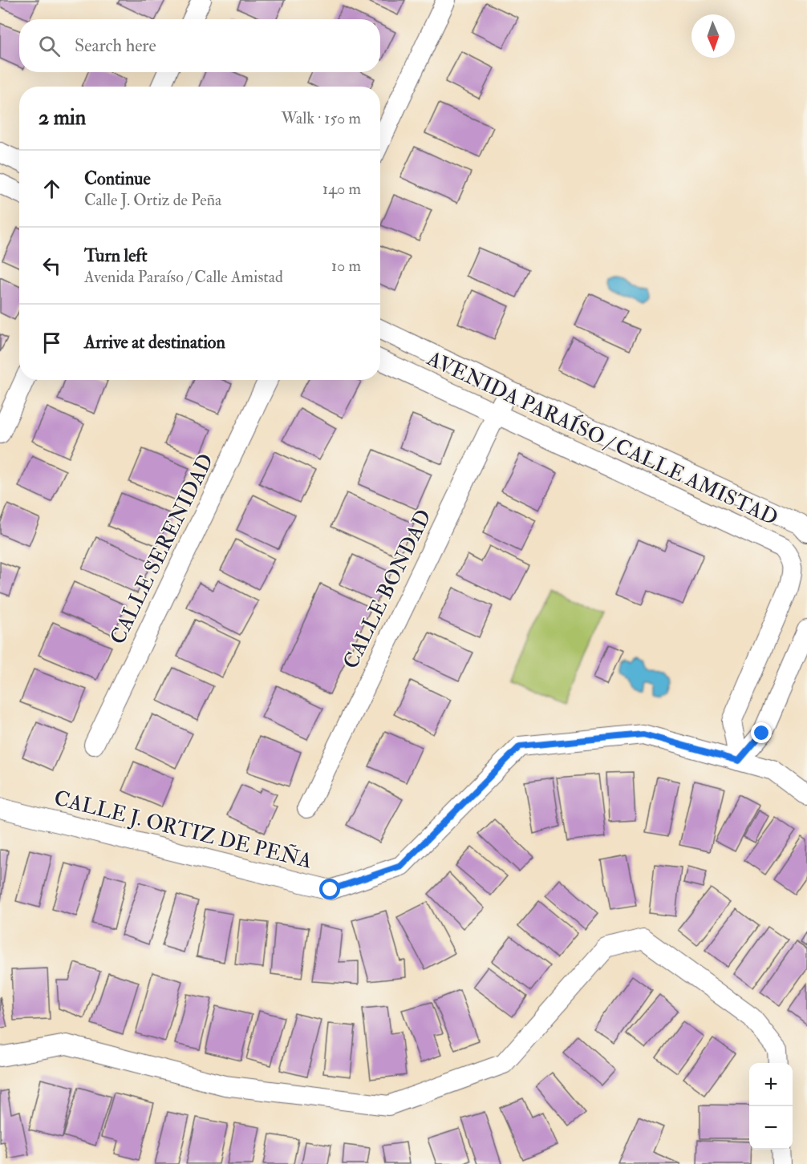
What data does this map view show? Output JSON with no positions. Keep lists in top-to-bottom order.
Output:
{
  "streets": {
    "street": [
      "AVENIDA PARAÍSO / CALLE AMISTAD",
      "CALLE SERENIDAD",
      "CALLE BONDAD",
      "CALLE J. ORTIZ DE PEÑA"
    ]
  },
  "crossings": [
    ["AVENIDA PARAÍSO / CALLE AMISTAD", "CALLE BONDAD"],
    ["AVENIDA PARAÍSO / CALLE AMISTAD", "CALLE J. ORTIZ DE PEÑA"]
  ],
  "north": "bottom",
  "page": {
    "search": "Search here",
    "heading": ["2 min", "Walk · 150 m"],
    "list": [
      ["Continue", "Calle J. Ortiz de Peña", "140 m"],
      ["Turn left", "Avenida Paraíso / Calle Amistad", "10 m"],
      "Arrive at destination"
    ],
    "map_buttons": ["+", "−"]
  }
}
